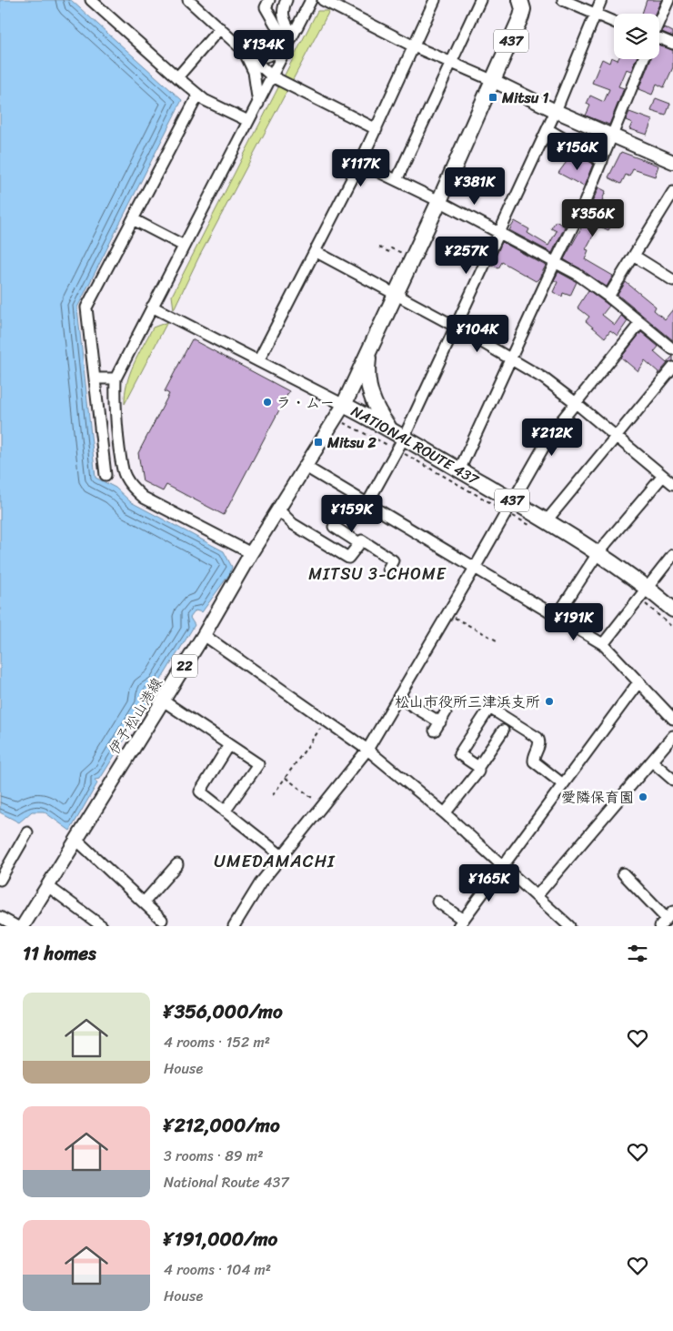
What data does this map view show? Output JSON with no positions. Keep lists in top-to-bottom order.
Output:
{
  "streets": {
    "highway": ["437", "NATIONAL ROUTE 437"],
    "main road": ["22", "伊予松山港線"]
  },
  "crossings": [
    ["NATIONAL ROUTE 437", "伊予松山港線"]
  ],
  "districts": ["MITSU 3-CHOME", "UMEDAMACHI"],
  "places": {
    "transit": ["Mitsu 1", "Mitsu 2"],
    "other": ["ラ・ムー", "松山市役所三津浜支所", "愛隣保育園"]
  },
  "page": {
    "price": [
      "¥134K",
      "¥156K",
      "¥117K",
      "¥381K",
      "¥356K",
      "¥257K",
      "¥104K",
      "¥212K",
      "¥159K",
      "¥191K",
      "¥165K"
    ],
    "heading": "11 homes",
    "list": [
      {
        "name": "¥356,000/mo",
        "note": "4 rooms · 152 m² · House"
      },
      {
        "name": "¥212,000/mo",
        "note": "3 rooms · 89 m² · National Route 437"
      },
      {
        "name": "¥191,000/mo",
        "note": "4 rooms · 104 m² · House"
      }
    ]
  }
}
